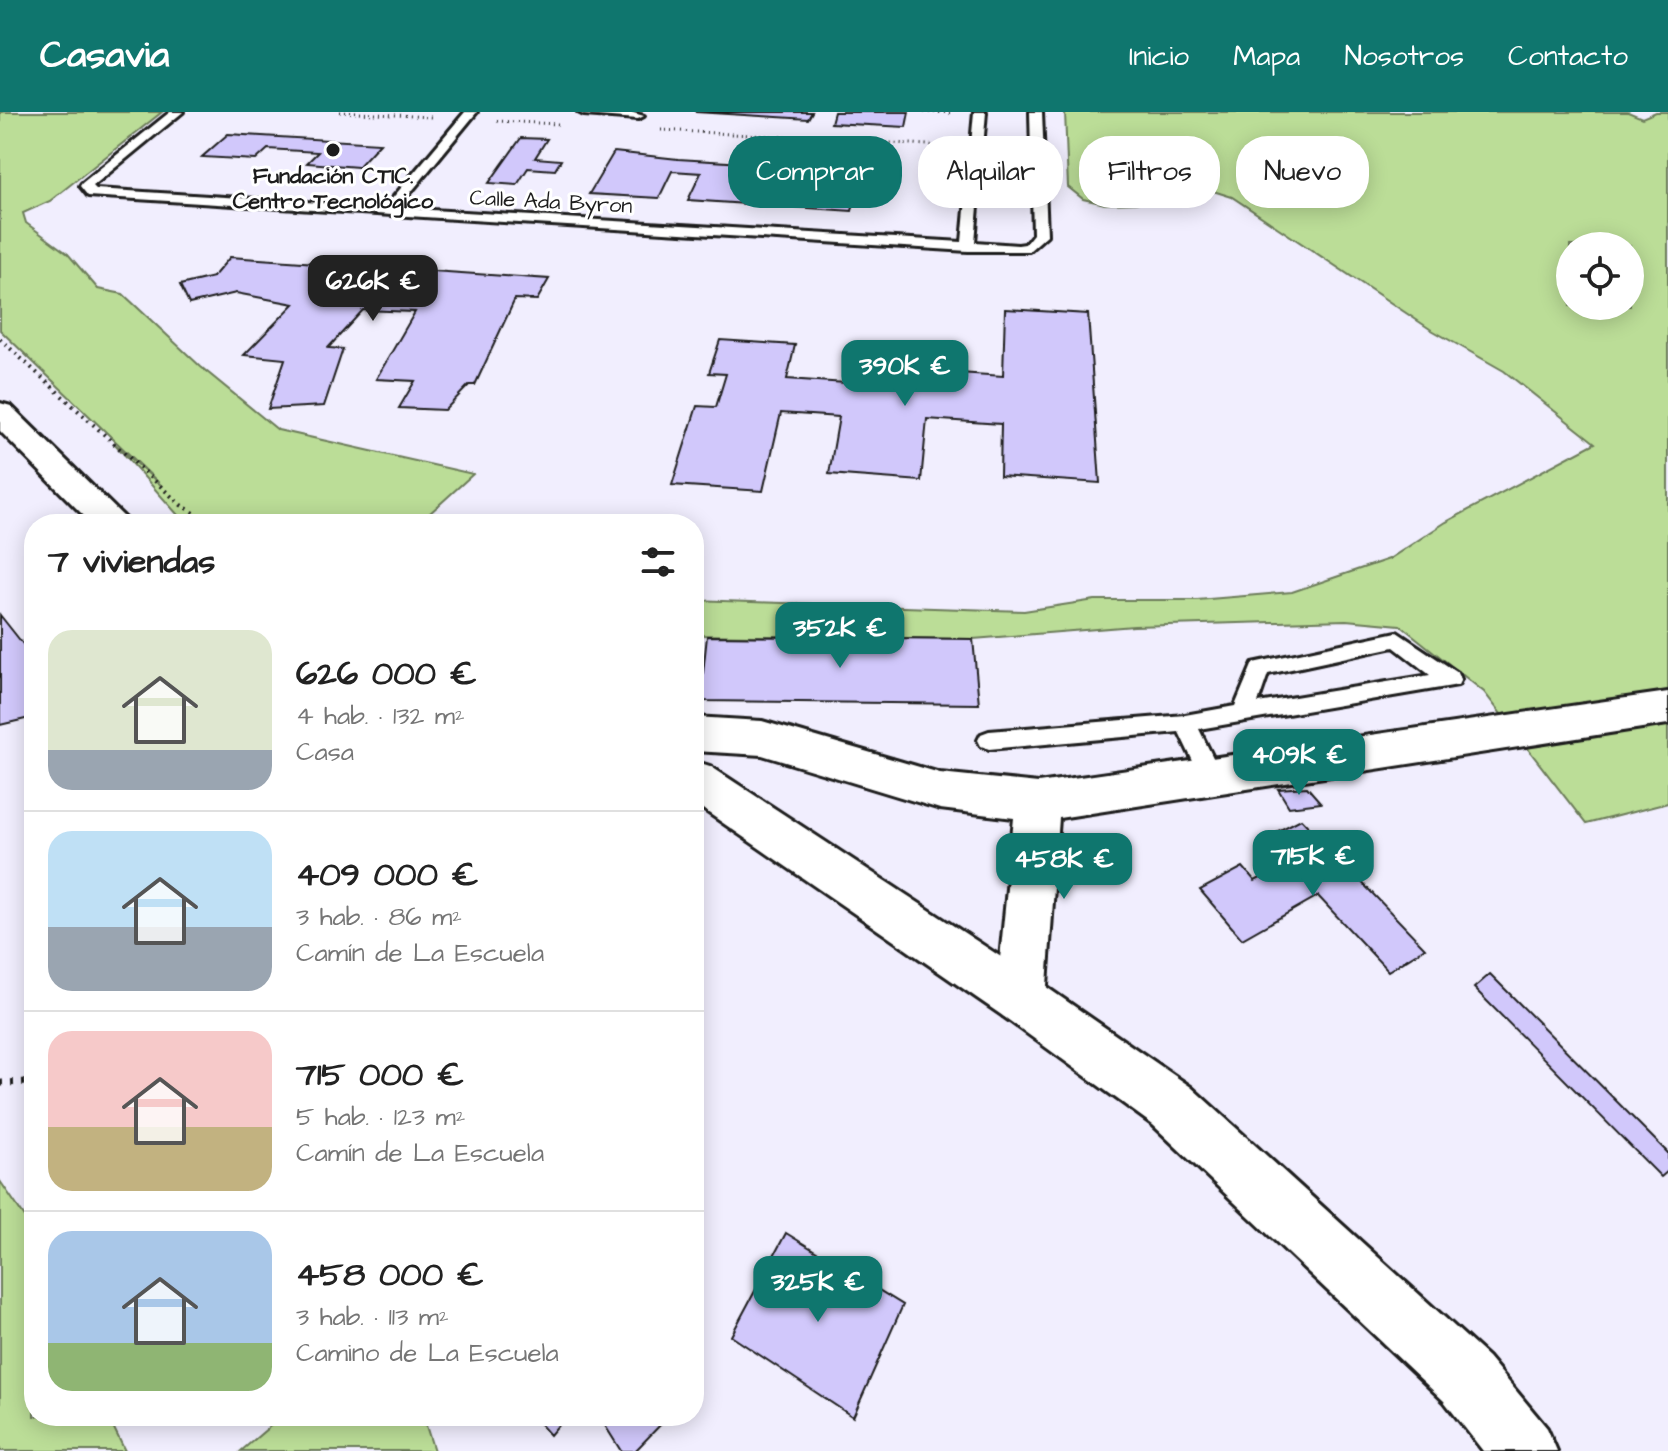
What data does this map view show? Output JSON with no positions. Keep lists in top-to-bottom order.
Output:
{
  "streets": {
    "lane": ["Calle Ada Byron"]
  },
  "places": ["Fundación CTIC. Centro Tecnológico"],
  "page": {
    "header": "Casavia",
    "nav": [
      "Inicio",
      "Mapa",
      "Nosotros",
      "Contacto"
    ],
    "chip": [
      "Comprar",
      "Alquilar",
      "Filtros",
      "Nuevo"
    ],
    "price": [
      "626K €",
      "390K €",
      "352K €",
      "409K €",
      "715K €",
      "458K €",
      "325K €"
    ],
    "heading": "7 viviendas",
    "list": [
      {
        "name": "626 000 €",
        "note": "4 hab. · 132 m² · Casa"
      },
      {
        "name": "409 000 €",
        "note": "3 hab. · 86 m² · Camín de La Escuela"
      },
      {
        "name": "715 000 €",
        "note": "5 hab. · 123 m² · Camín de La Escuela"
      },
      {
        "name": "458 000 €",
        "note": "3 hab. · 113 m² · Camino de La Escuela"
      }
    ]
  }
}
